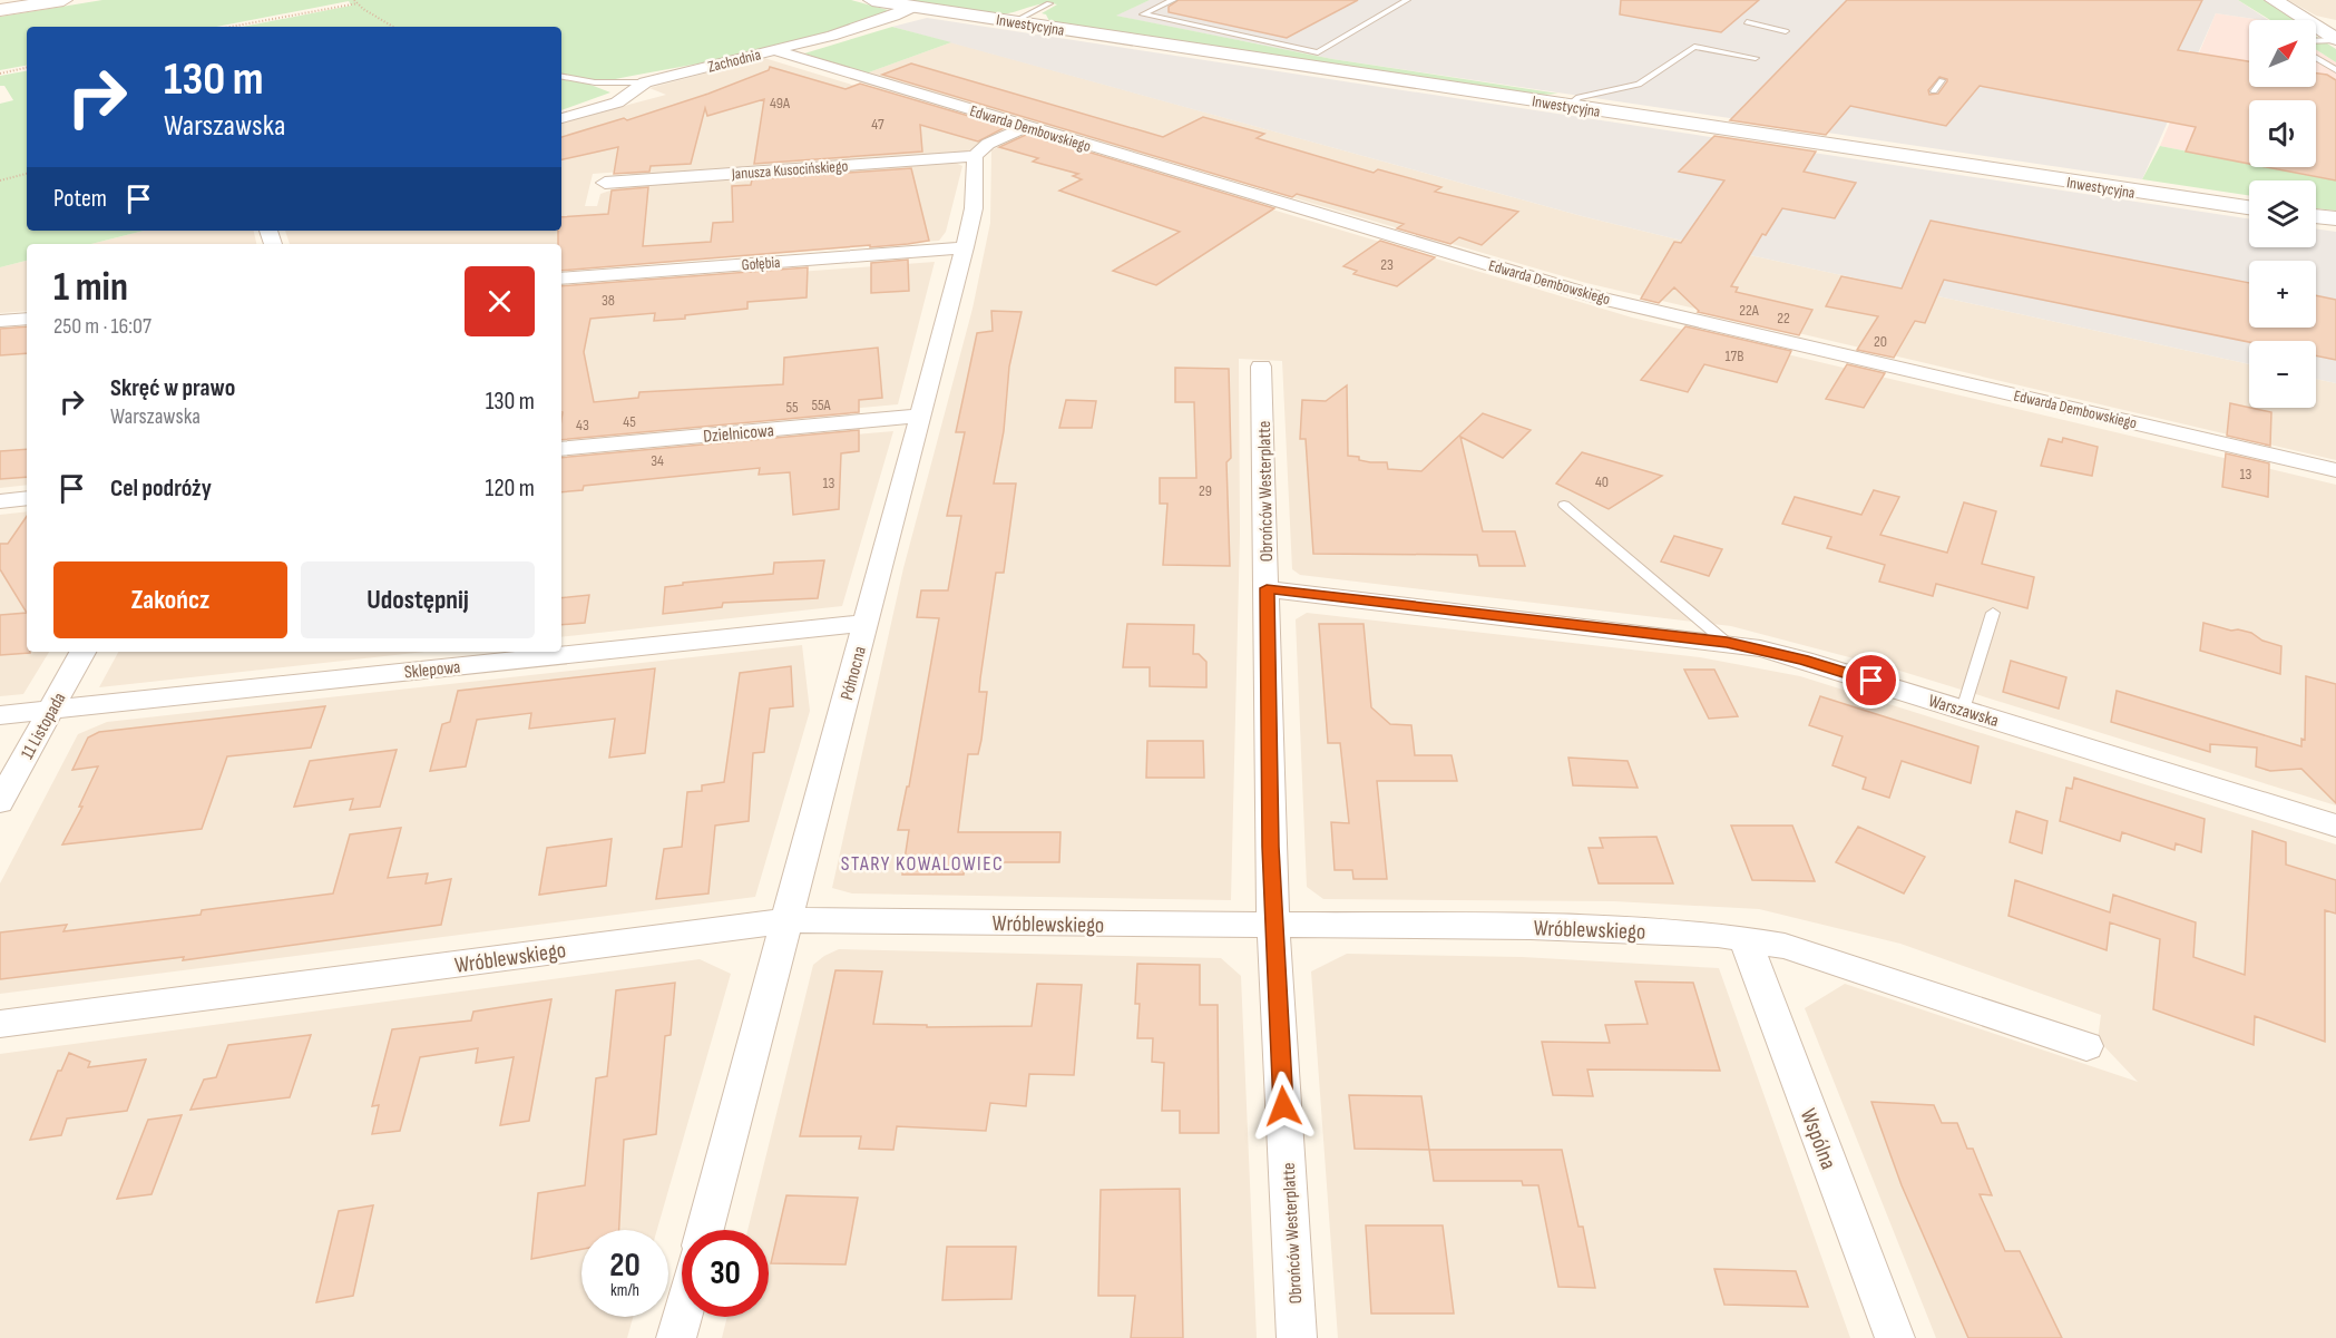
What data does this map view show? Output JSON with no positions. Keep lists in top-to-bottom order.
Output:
{
  "streets": {
    "street": [
      "Inwestycyjna",
      "Zachodnia",
      "Edwarda Dembowskiego",
      "Janusza Kusocińskiego",
      "Gołębia",
      "Dzielnicowa",
      "Obrońców Westerplatte",
      "Sklepowa",
      "Północna",
      "Warszawska",
      "11 Listopada",
      "Wróblewskiego",
      "Wspólna"
    ]
  },
  "crossings": [
    ["Inwestycyjna", "Zachodnia"],
    ["Zachodnia", "Edwarda Dembowskiego"],
    ["Janusza Kusocińskiego", "Północna"],
    ["Gołębia", "Północna"],
    ["Dzielnicowa", "Północna"],
    ["Obrońców Westerplatte", "Warszawska"],
    ["Obrońców Westerplatte", "Wróblewskiego"],
    ["Sklepowa", "Północna"],
    ["Sklepowa", "11 Listopada"],
    ["Północna", "Wróblewskiego"],
    ["Wróblewskiego", "Wspólna"]
  ],
  "districts": ["STARY KOWALOWIEC"],
  "house_numbers": [
    "49A",
    "47",
    "23",
    "38",
    "22A",
    "22",
    "20",
    "17B",
    "55A",
    "55",
    "45",
    "43",
    "34",
    "13",
    "40",
    "13",
    "29"
  ],
  "north": "top right",
  "page": {
    "map_buttons": ["+", "−"],
    "turn": ["130 m", "Warszawska"],
    "then": "Potem",
    "heading": ["1 min", "250 m · 16:07"],
    "list": [
      {
        "name": "Skręć w prawo",
        "note": "Warszawska",
        "value": "130 m"
      },
      {
        "name": "Cel podróży",
        "value": "120 m"
      }
    ],
    "buttons": ["Zakończ", "Udostępnij"],
    "speed": "20 km/h",
    "limit": "30"
  }
}
